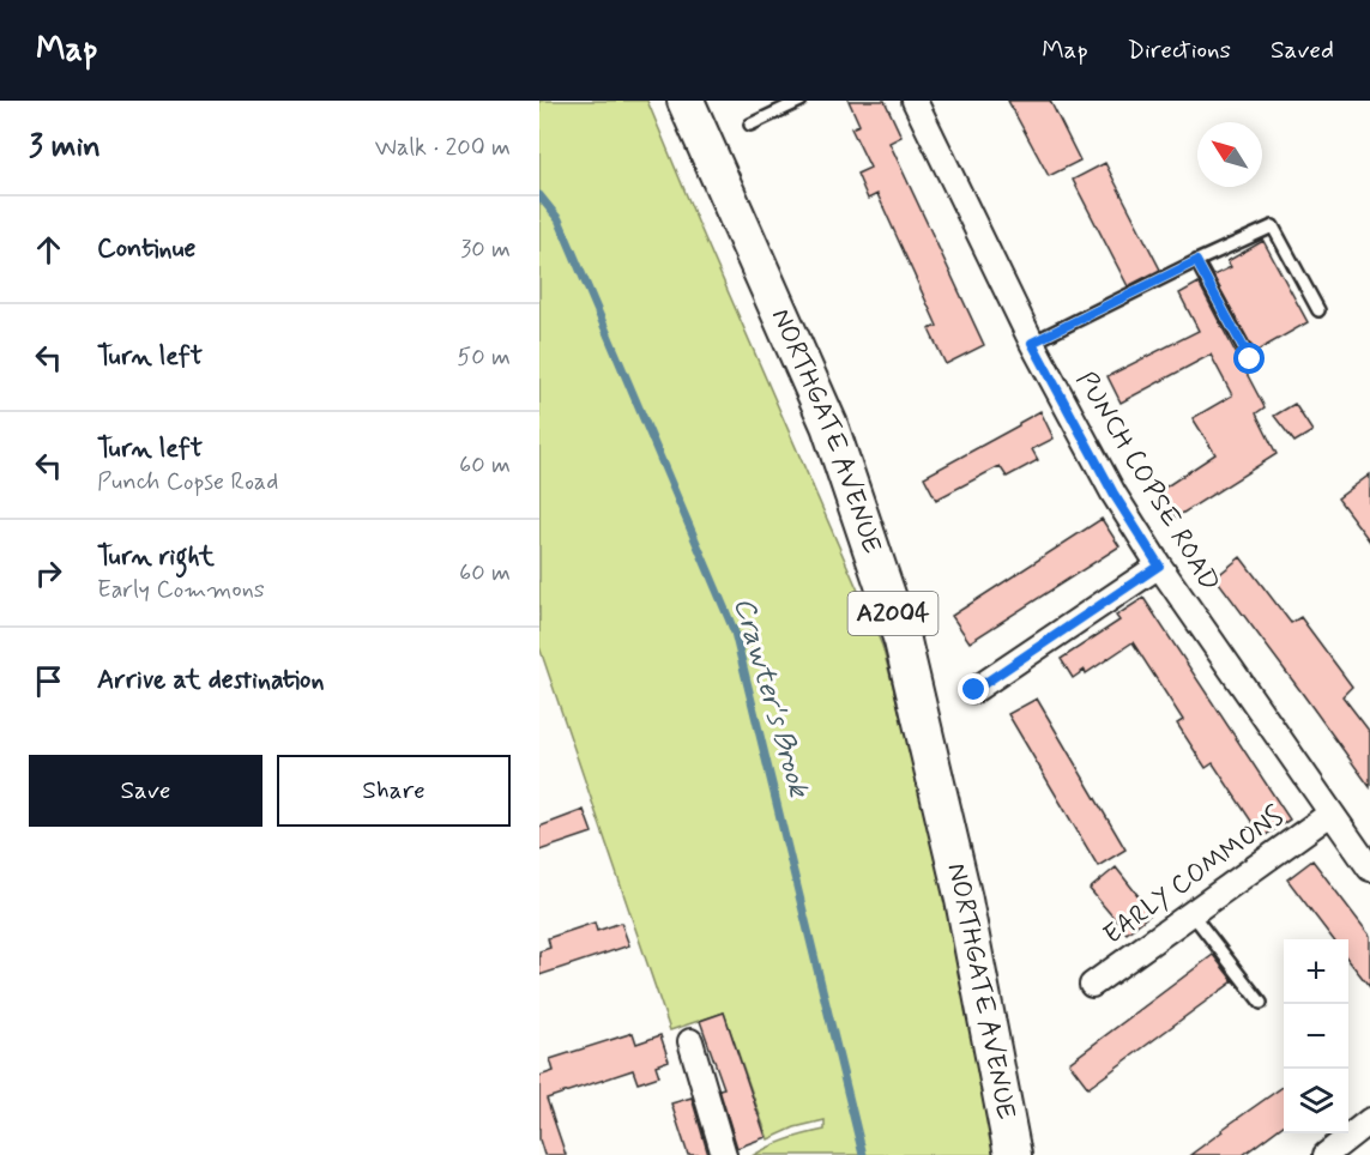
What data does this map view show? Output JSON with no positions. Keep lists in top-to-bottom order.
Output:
{
  "streets": {
    "main road": ["NORTHGATE AVENUE", "A2004"],
    "street": ["PUNCH COPSE ROAD", "EARLY COMMONS"]
  },
  "crossings": [
    ["PUNCH COPSE ROAD", "EARLY COMMONS"]
  ],
  "water": ["Crawter's Brook"],
  "north": "top left",
  "page": {
    "header": "Map",
    "nav": ["Map", "Directions", "Saved"],
    "heading": ["3 min", "Walk · 200 m"],
    "list": [
      ["Continue", "30 m"],
      ["Turn left", "50 m"],
      ["Turn left", "Punch Copse Road", "60 m"],
      ["Turn right", "Early Commons", "60 m"],
      "Arrive at destination"
    ],
    "buttons": ["Save", "Share"],
    "map_buttons": ["+", "−"]
  }
}
